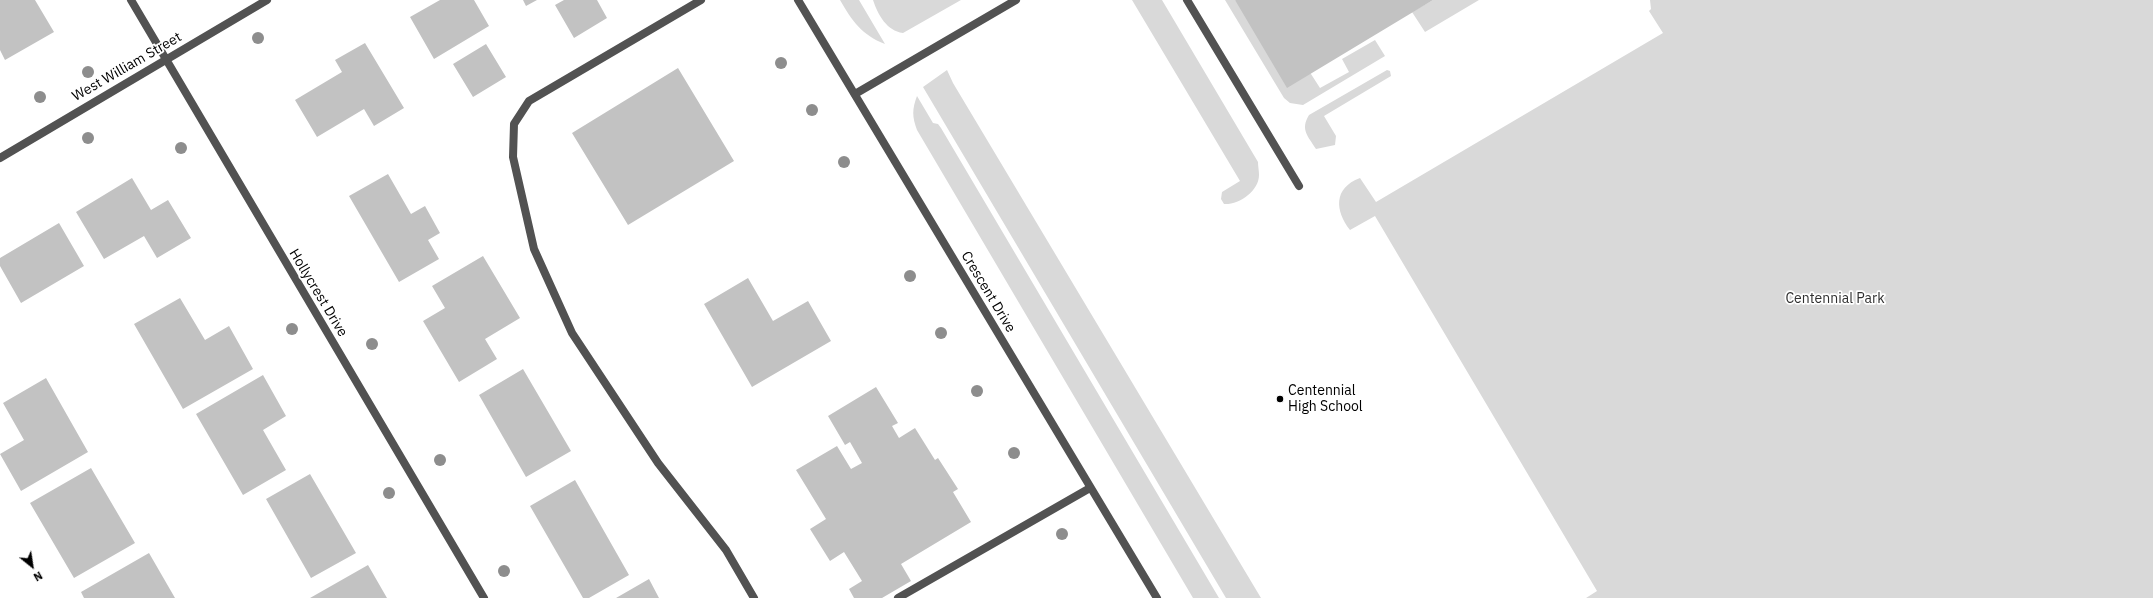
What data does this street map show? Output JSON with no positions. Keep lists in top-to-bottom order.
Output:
{
  "streets": {
    "street": ["West William Street", "Crescent Drive", "Hollycrest Drive"]
  },
  "crossings": [
    ["West William Street", "Hollycrest Drive"]
  ],
  "parks": ["Centennial Park"],
  "places": ["Centennial High School"],
  "north": "bottom right"
}
